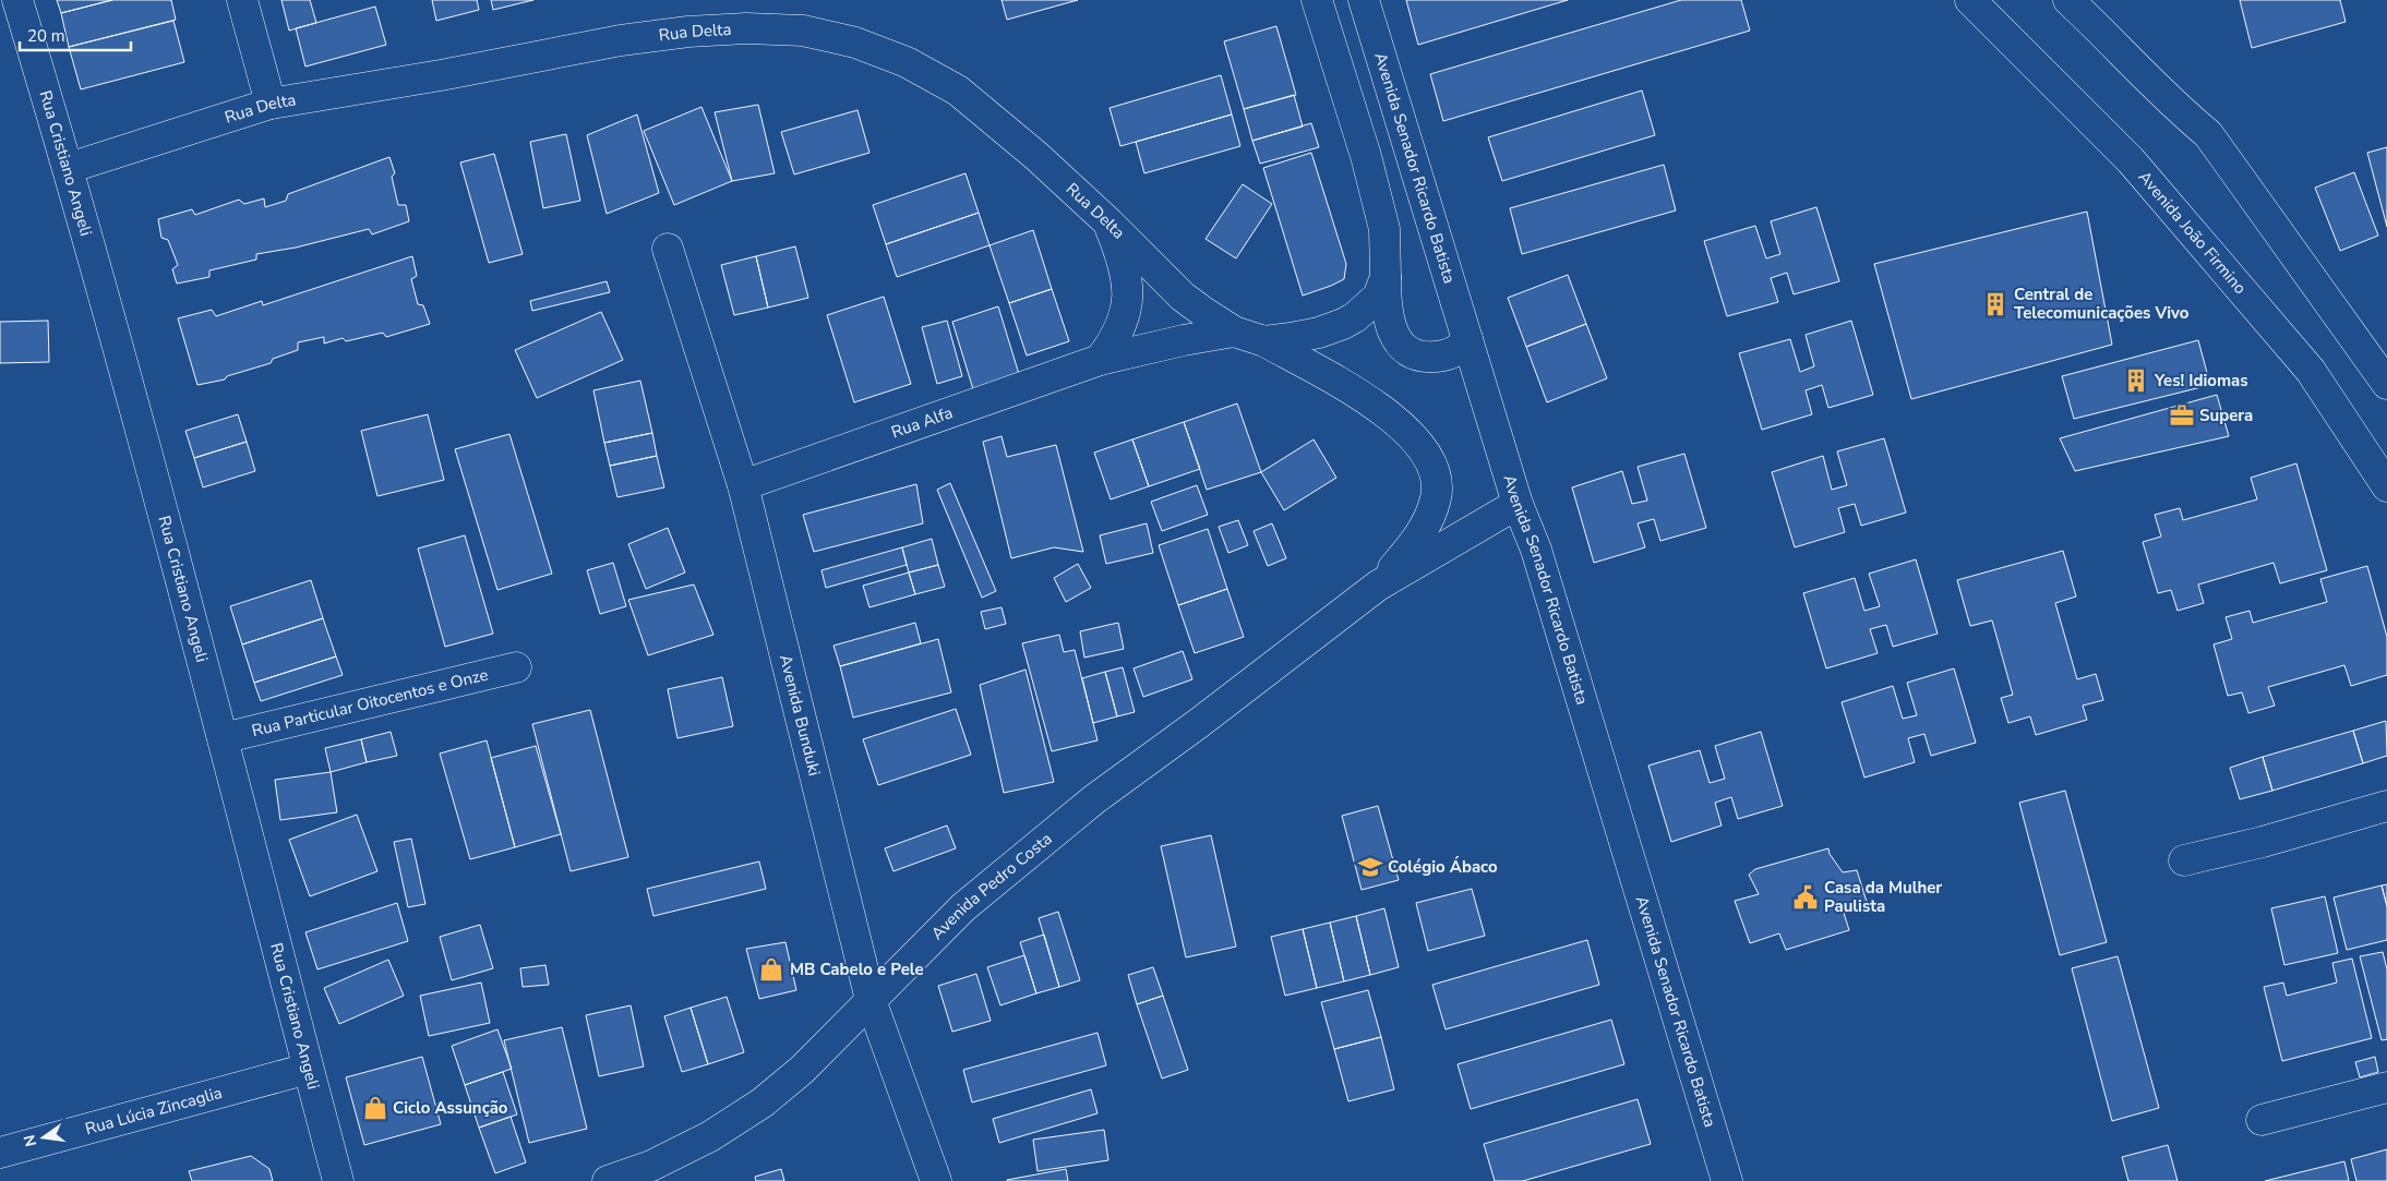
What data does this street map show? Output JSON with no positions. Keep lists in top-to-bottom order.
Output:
{
  "streets": {
    "street": [
      "Rua Delta",
      "Rua Cristiano Angeli",
      "Avenida Senador Ricardo Batista",
      "Avenida João Firmino",
      "Rua Alfa",
      "Rua Particular Oitocentos e Onze",
      "Avenida Bunduki",
      "Avenida Pedro Costa",
      "Rua Lúcia Zincaglia"
    ]
  },
  "crossings": [
    ["Rua Delta", "Rua Cristiano Angeli"],
    ["Rua Delta", "Rua Alfa"],
    ["Rua Cristiano Angeli", "Rua Particular Oitocentos e Onze"],
    ["Rua Cristiano Angeli", "Rua Lúcia Zincaglia"],
    ["Rua Alfa", "Avenida Bunduki"],
    ["Avenida Bunduki", "Avenida Pedro Costa"]
  ],
  "places": {
    "building": ["Central de Telecomunicações Vivo", "Yes! Idiomas"],
    "office": ["Supera"],
    "school or university": ["Colégio Ábaco"],
    "public building": ["Casa da Mulher Paulista"],
    "shop": ["MB Cabelo e Pele", "Ciclo Assunção"]
  },
  "scale_bar": "20 m",
  "north": "left"
}
